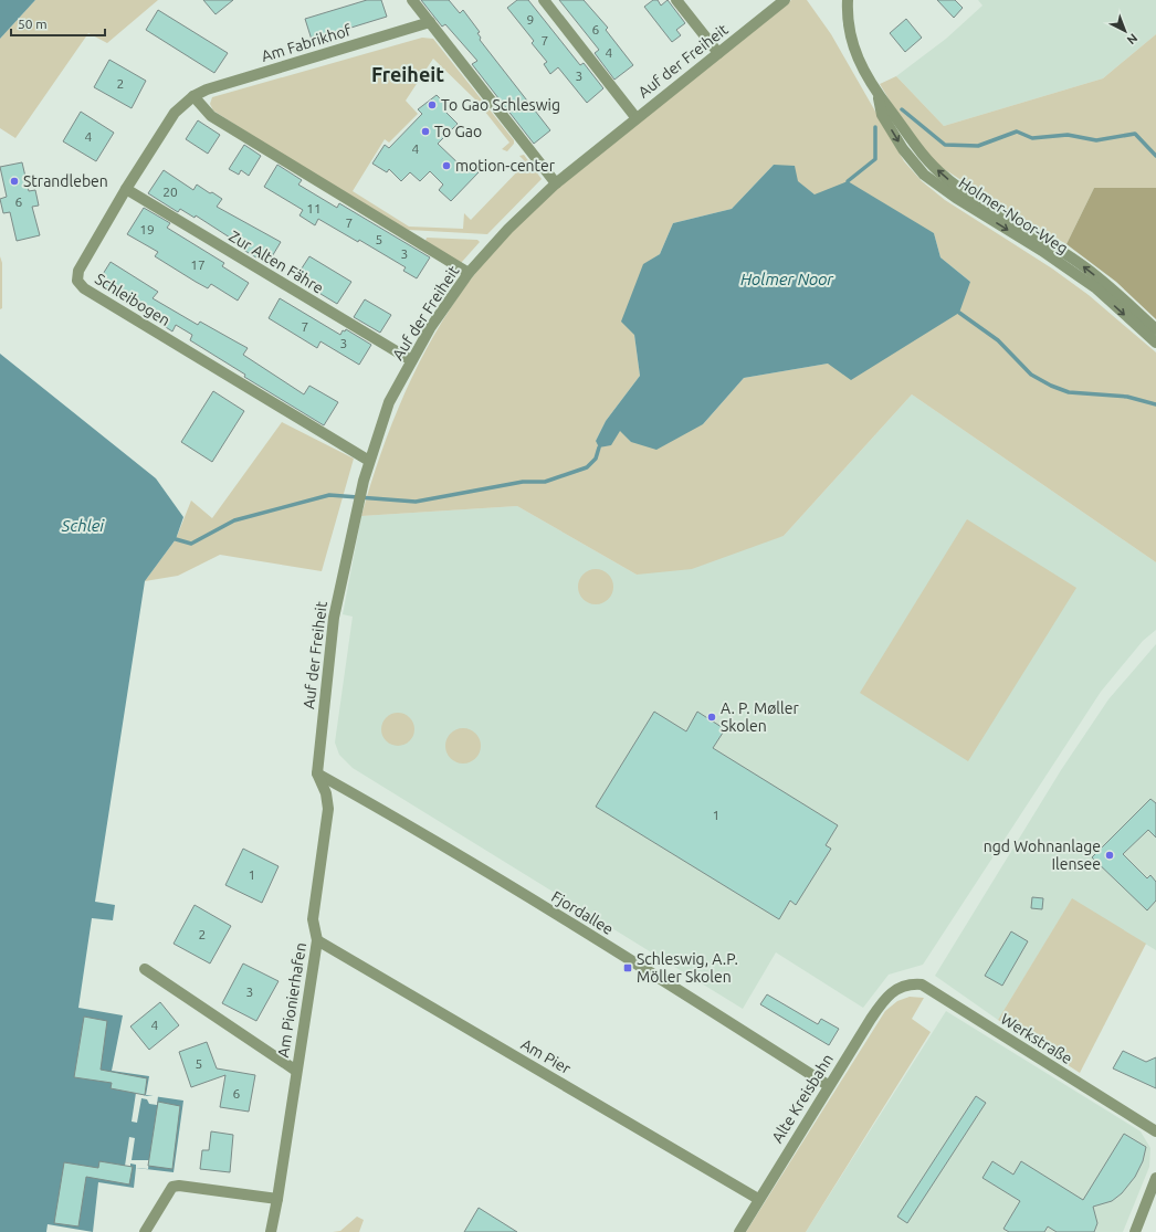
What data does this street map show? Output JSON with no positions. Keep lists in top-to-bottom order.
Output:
{
  "streets": {
    "street": [
      "Am Fabrikhof",
      "Auf der Freiheit",
      "Holmer-Noor-Weg",
      "Zur Alten Fähre",
      "Schleibogen",
      "Fjordallee",
      "Am Pionierhafen",
      "Werkstraße",
      "Am Pier",
      "Alte Kreisbahn"
    ]
  },
  "crossings": [
    ["Am Fabrikhof", "Schleibogen"],
    ["Auf der Freiheit", "Zur Alten Fähre"],
    ["Auf der Freiheit", "Schleibogen"],
    ["Auf der Freiheit", "Fjordallee"],
    ["Auf der Freiheit", "Am Pionierhafen"],
    ["Zur Alten Fähre", "Schleibogen"],
    ["Fjordallee", "Am Pionierhafen"],
    ["Fjordallee", "Alte Kreisbahn"],
    ["Am Pionierhafen", "Am Pier"],
    ["Werkstraße", "Alte Kreisbahn"],
    ["Am Pier", "Alte Kreisbahn"]
  ],
  "districts": ["Freiheit"],
  "water": ["Holmer Noor", "Schlei"],
  "places": {
    "other": [
      "To Gao Schleswig",
      "To Gao",
      "motion-center",
      "Strandleben",
      "A. P. Møller Skolen",
      "ngd Wohnanlage Ilensee"
    ],
    "transit": ["Schleswig, A.P. Möller Skolen"]
  },
  "house_numbers": [
    "9",
    "6",
    "7",
    "4",
    "3",
    "2",
    "4",
    "4",
    "20",
    "6",
    "11",
    "7",
    "19",
    "5",
    "3",
    "17",
    "7",
    "3",
    "1",
    "1",
    "2",
    "3",
    "4",
    "5",
    "6"
  ],
  "scale_bar": "50 m",
  "north": "bottom right"
}
